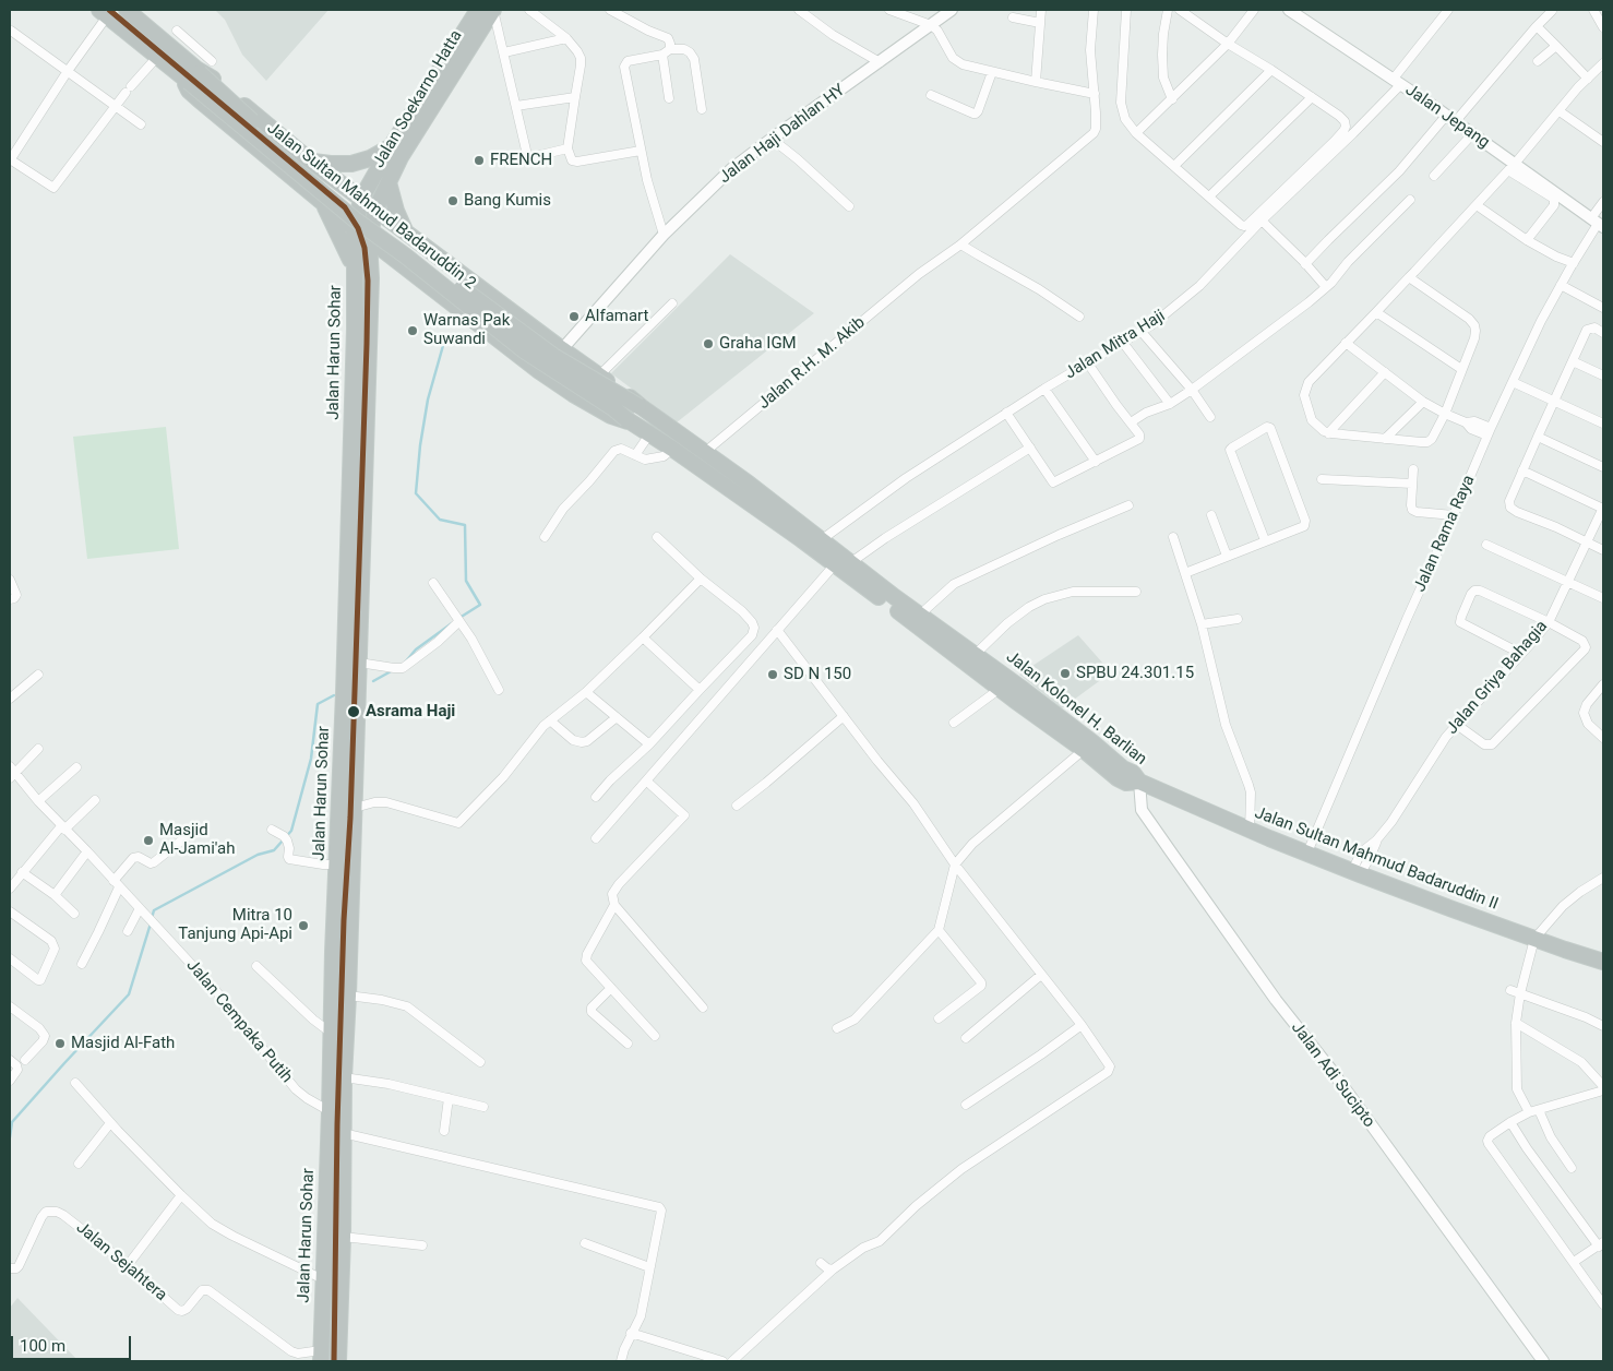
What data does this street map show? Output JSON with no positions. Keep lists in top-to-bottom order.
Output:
{
  "streets": {
    "highway": [
      "Jalan Soekarno Hatta",
      "Jalan Sultan Mahmud Badaruddin 2",
      "Jalan Harun Sohar",
      "Jalan Kolonel H. Barlian",
      "Jalan Sultan Mahmud Badaruddin II"
    ],
    "street": [
      "Jalan Jepang",
      "Jalan Haji Dahlan HY",
      "Jalan Mitra Haji",
      "Jalan R.H. M. Akib",
      "Jalan Rama Raya",
      "Jalan Griya Bahagia",
      "Jalan Cempaka Putih",
      "Jalan Adi Sucipto",
      "Jalan Sejahtera"
    ]
  },
  "crossings": [
    ["Jalan Soekarno Hatta", "Jalan Harun Sohar"],
    ["Jalan Jepang", "Jalan Mitra Haji"],
    ["Jalan Jepang", "Jalan Rama Raya"],
    ["Jalan Sultan Mahmud Badaruddin 2", "Jalan Kolonel H. Barlian"],
    ["Jalan Mitra Haji", "Jalan Kolonel H. Barlian"],
    ["Jalan Harun Sohar", "Jalan Cempaka Putih"],
    ["Jalan Harun Sohar", "Jalan Sejahtera"],
    ["Jalan R.H. M. Akib", "Jalan Kolonel H. Barlian"],
    ["Jalan Rama Raya", "Jalan Sultan Mahmud Badaruddin II"],
    ["Jalan Griya Bahagia", "Jalan Sultan Mahmud Badaruddin II"],
    ["Jalan Kolonel H. Barlian", "Jalan Sultan Mahmud Badaruddin II"],
    ["Jalan Kolonel H. Barlian", "Jalan Adi Sucipto"],
    ["Jalan Sultan Mahmud Badaruddin II", "Jalan Adi Sucipto"]
  ],
  "places": [
    "FRENCH",
    "Bang Kumis",
    "Alfamart",
    "Warnas Pak Suwandi",
    "Graha IGM",
    "SPBU 24.301.15",
    "SD N 150",
    "Asrama Haji",
    "Masjid Al-Jami'ah",
    "Mitra 10 Tanjung Api-Api",
    "Masjid Al-Fath"
  ],
  "scale_bar": "100 m"
}
